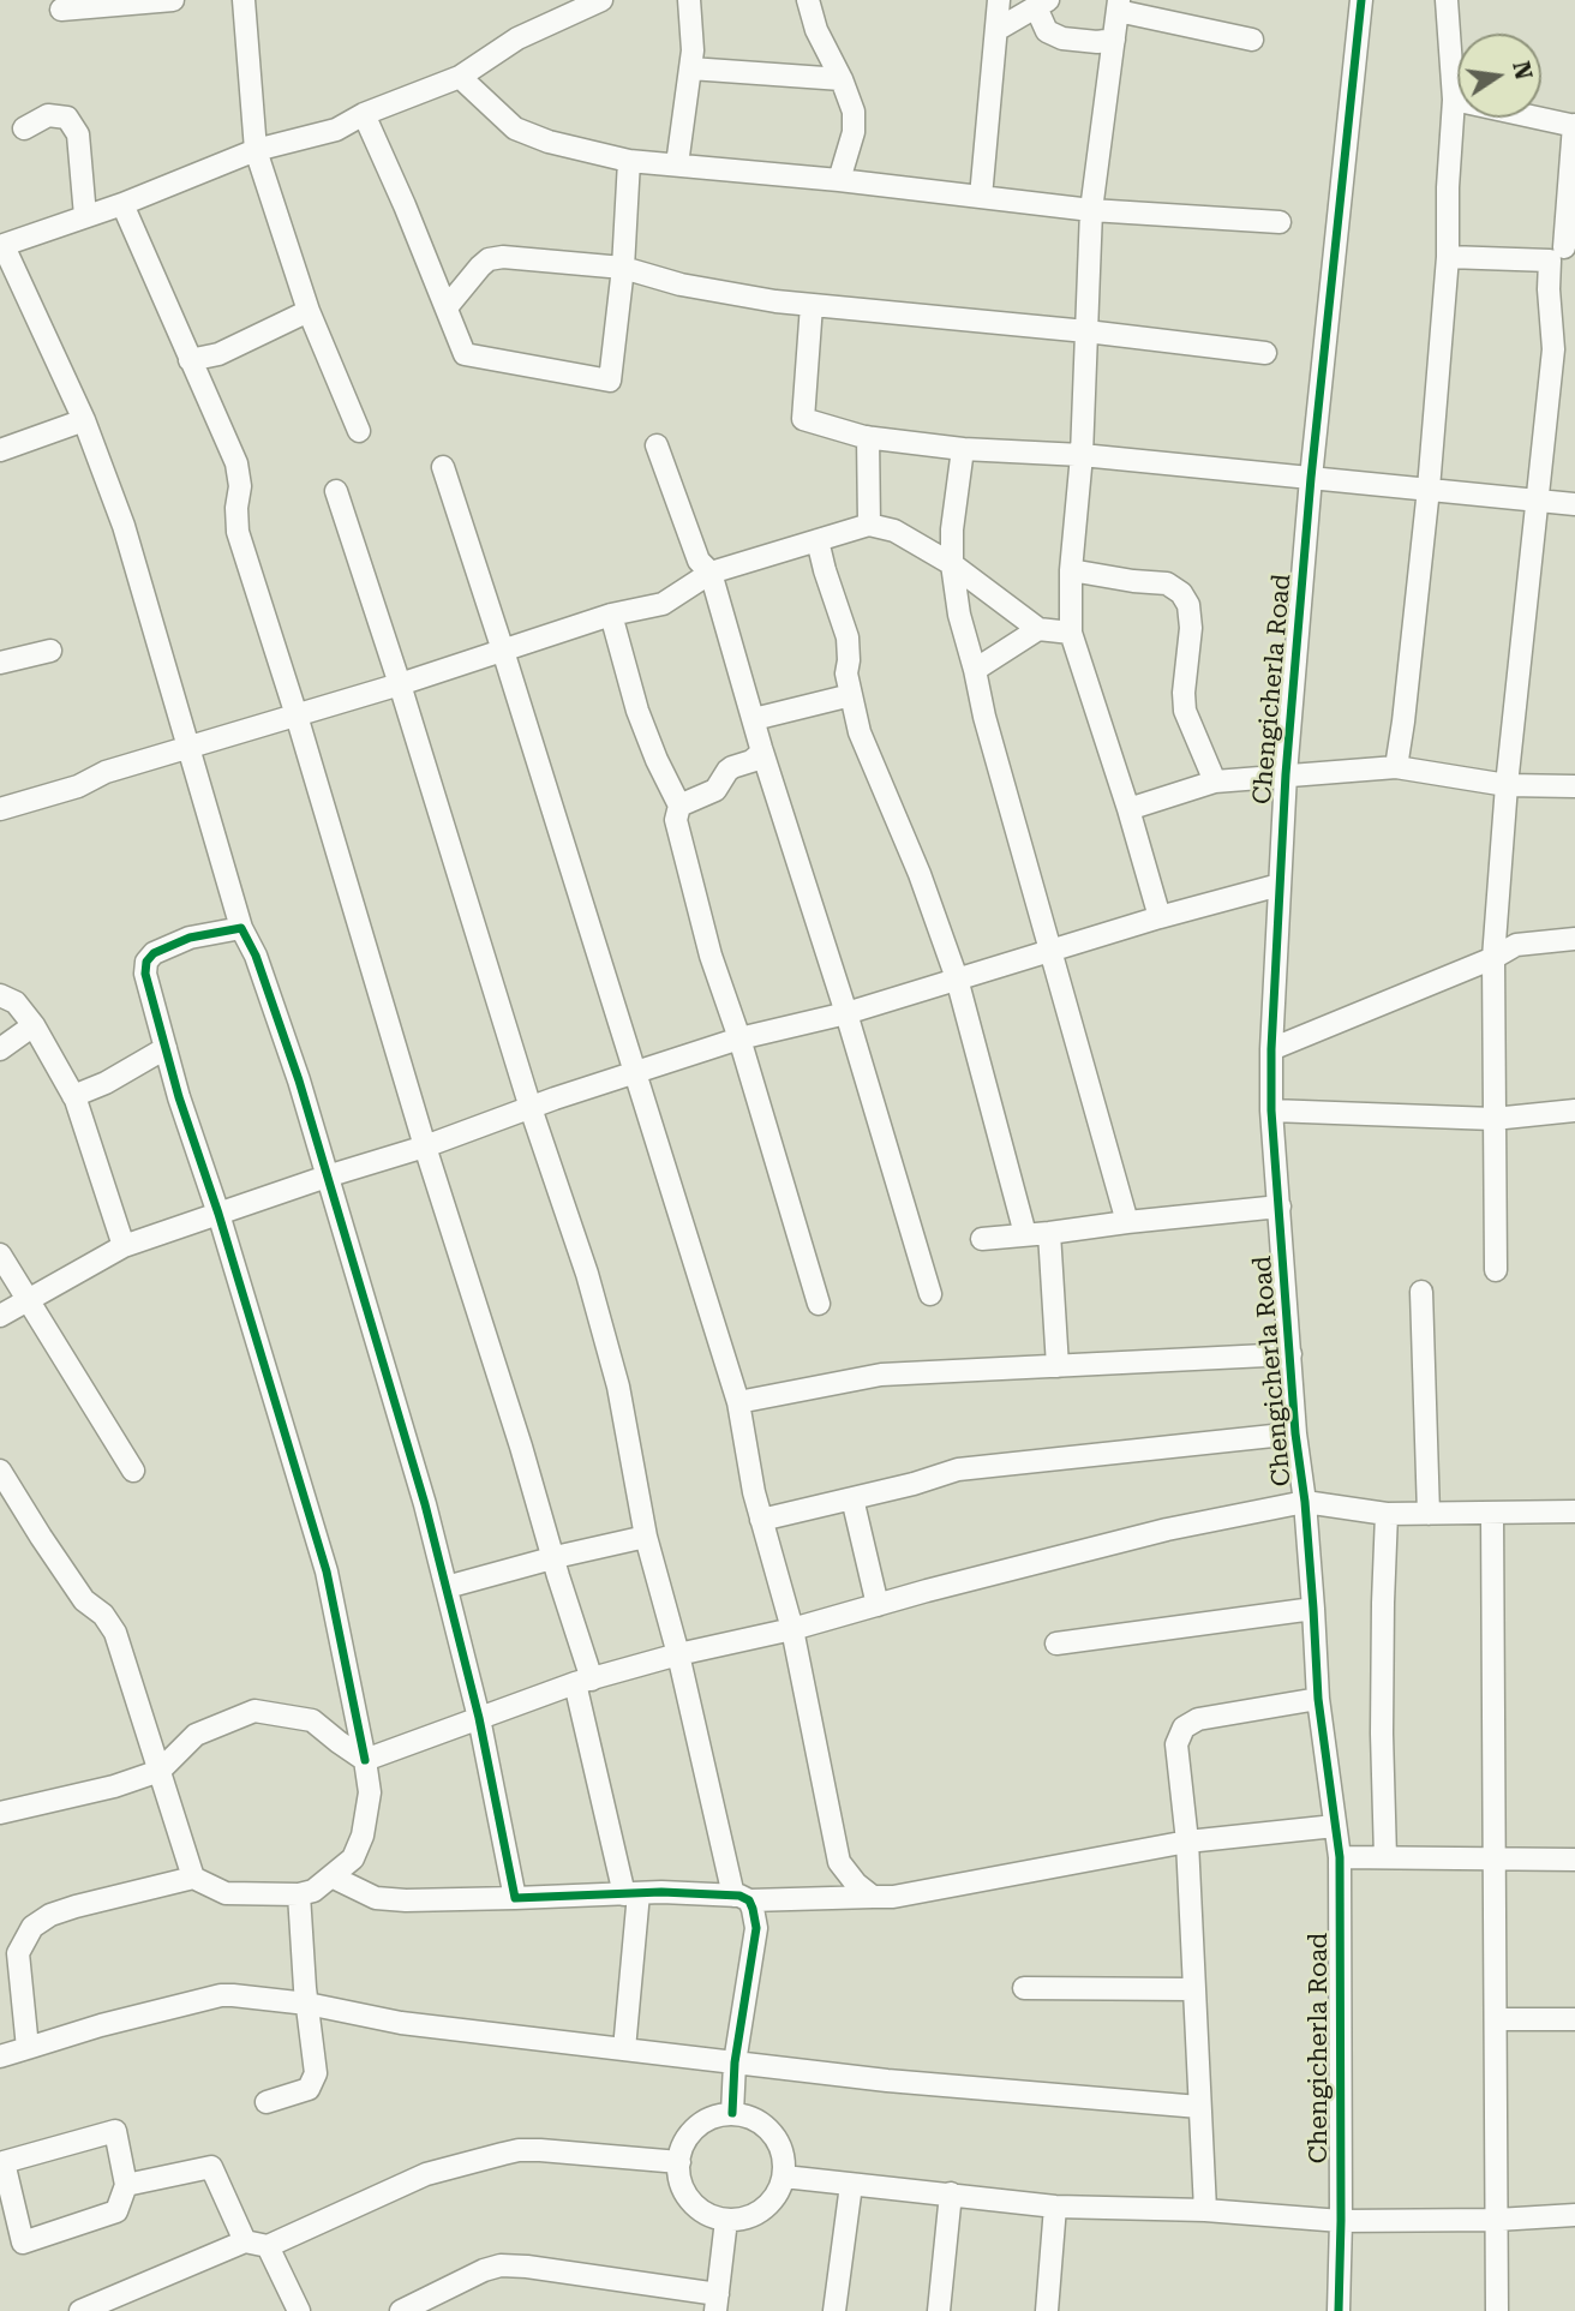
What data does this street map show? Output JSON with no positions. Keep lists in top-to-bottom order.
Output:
{
  "streets": {
    "street": ["Chengicherla Road"]
  },
  "north": "right"
}
